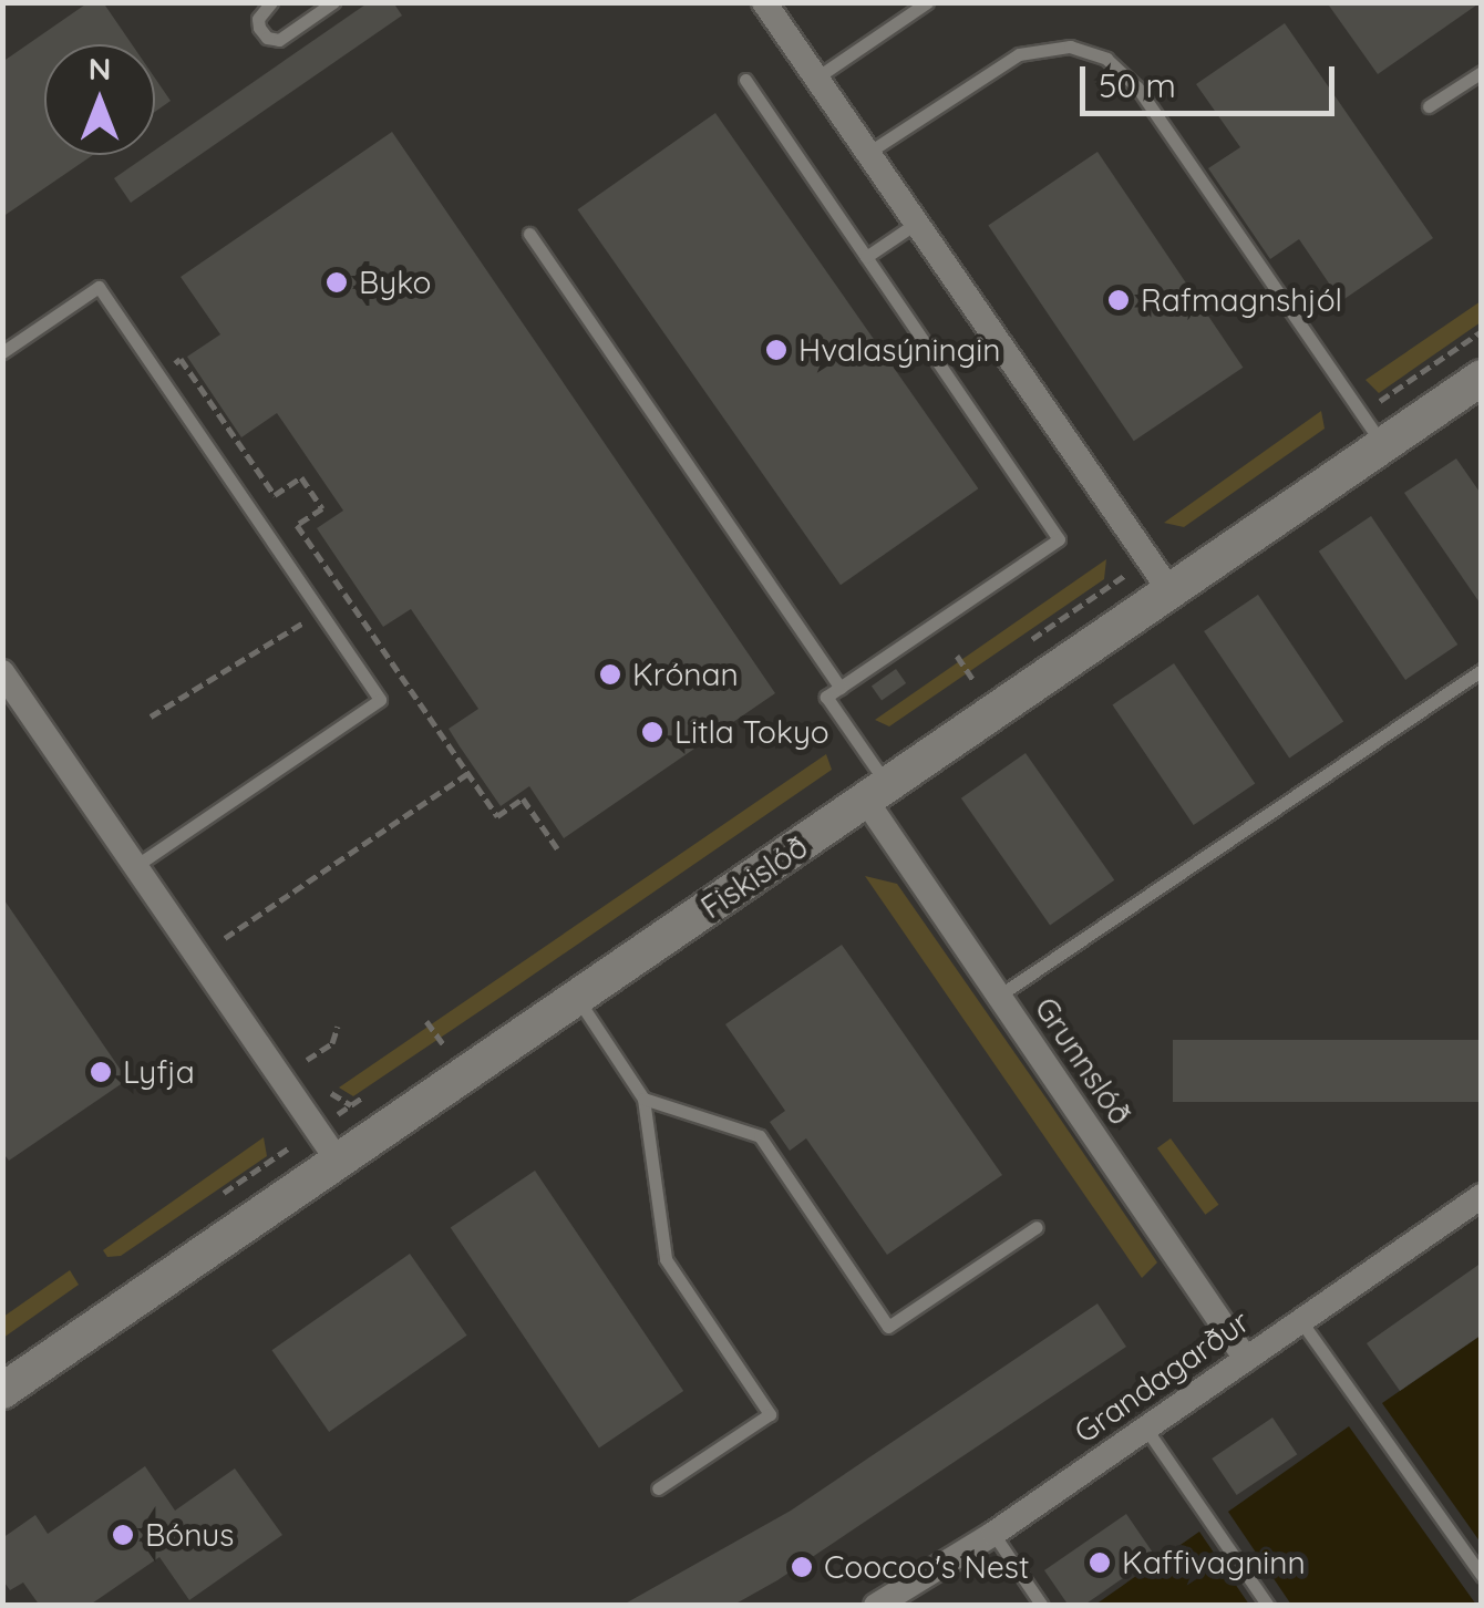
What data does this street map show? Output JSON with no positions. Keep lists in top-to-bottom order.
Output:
{
  "streets": {
    "street": ["Fiskislóð", "Grunnslóð", "Grandagarður"]
  },
  "crossings": [
    ["Fiskislóð", "Grunnslóð"],
    ["Grunnslóð", "Grandagarður"]
  ],
  "places": [
    "Byko",
    "Rafmagnshjól",
    "Hvalasýningin",
    "Krónan",
    "Litla Tokyo",
    "Lyfja",
    "Bónus",
    "Kaffivagninn",
    "Coocoo's Nest"
  ],
  "scale_bar": "50 m",
  "north": "top"
}
